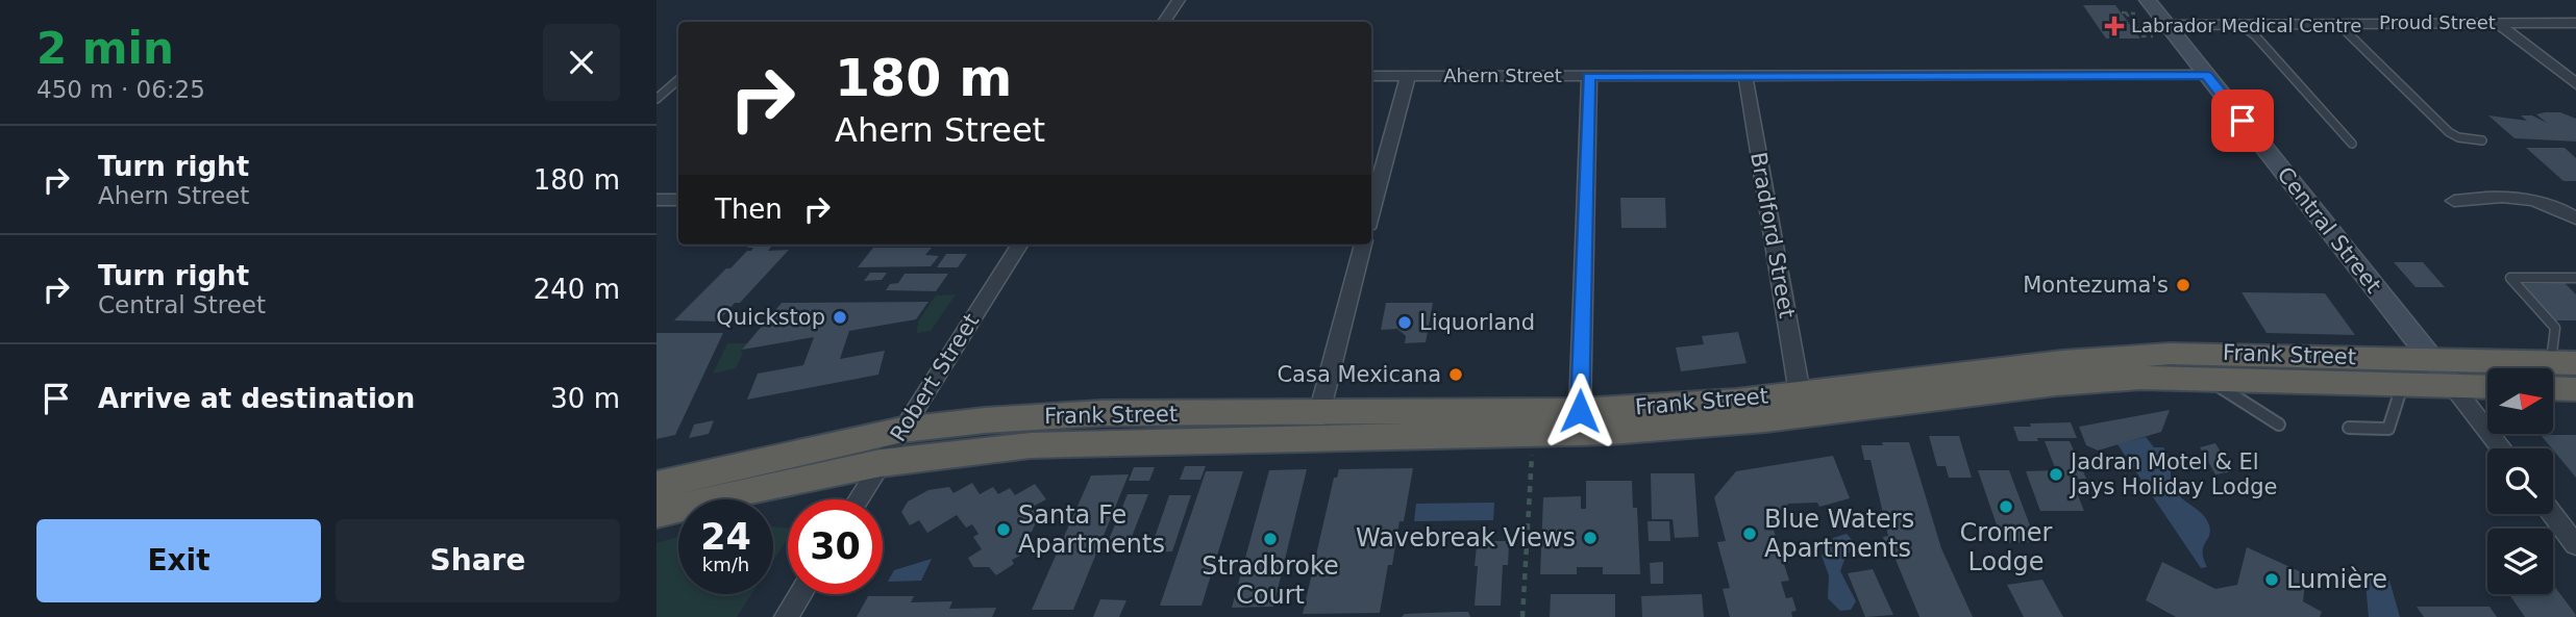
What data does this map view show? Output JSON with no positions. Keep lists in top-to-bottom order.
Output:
{
  "streets": {
    "highway": ["Frank Street"],
    "main road": ["Central Street"],
    "street": [
      "Proud Street",
      "Ahern Street",
      "Bradford Street",
      "Robert Street"
    ]
  },
  "crossings": [
    ["Proud Street", "Central Street"],
    ["Ahern Street", "Central Street"],
    ["Ahern Street", "Bradford Street"],
    ["Central Street", "Frank Street"],
    ["Bradford Street", "Frank Street"],
    ["Frank Street", "Robert Street"]
  ],
  "places": {
    "health": ["Labrador Medical Centre"],
    "other": [
      "Montezuma's",
      "Quickstop",
      "Liquorland",
      "Casa Mexicana",
      "Jadran Motel & El Jays Holiday Lodge",
      "Cromer Lodge",
      "Santa Fe Apartments",
      "Blue Waters Apartments",
      "Wavebreak Views",
      "Stradbroke Court",
      "Lumière"
    ]
  },
  "north": "right",
  "page": {
    "heading": ["2 min", "450 m · 06:25"],
    "turn": ["180 m", "Ahern Street"],
    "list": [
      {
        "name": "Turn right",
        "note": "Ahern Street",
        "value": "180 m"
      },
      {
        "name": "Turn right",
        "note": "Central Street",
        "value": "240 m"
      },
      {
        "name": "Arrive at destination",
        "value": "30 m"
      }
    ],
    "then": "Then",
    "speed": "24 km/h",
    "limit": "30",
    "buttons": ["Exit", "Share"]
  }
}
